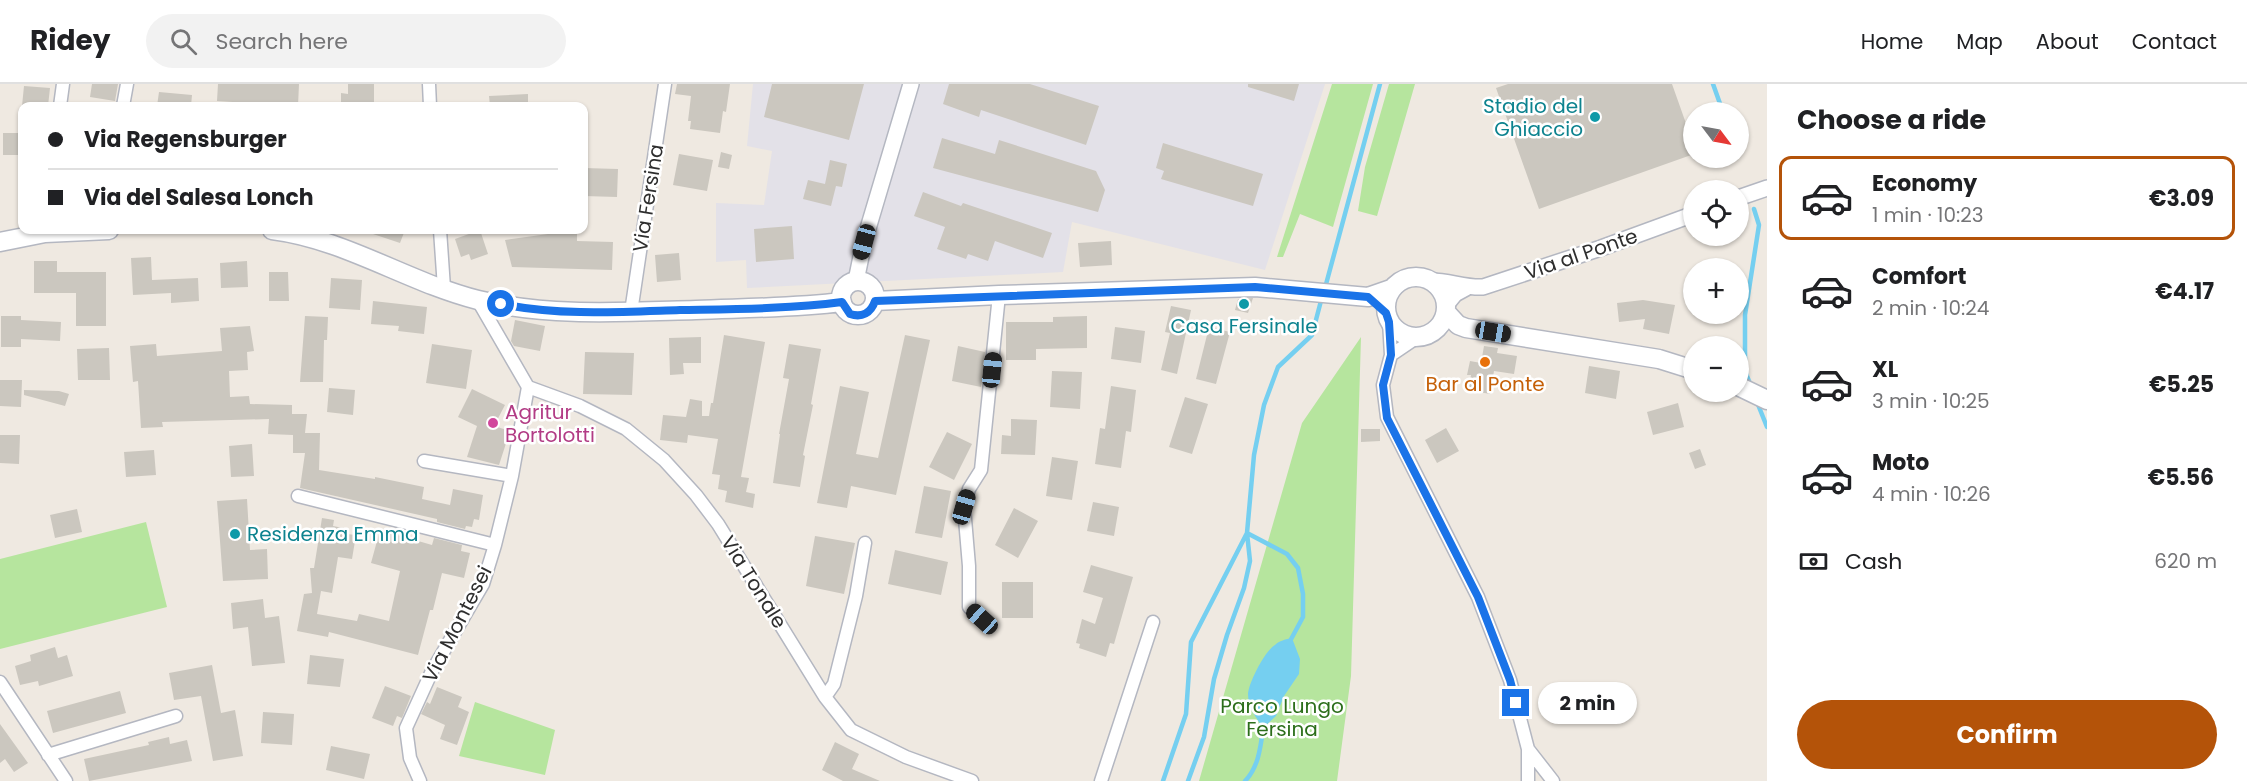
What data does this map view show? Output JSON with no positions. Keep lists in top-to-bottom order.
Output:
{
  "streets": {
    "street": [
      "Via Fersina",
      "Via al Ponte",
      "Via Tonale",
      "Via Montesei"
    ]
  },
  "crossings": [
    ["Via Tonale", "Via Montesei"]
  ],
  "parks": ["Parco Lungo Fersina"],
  "places": [
    "Stadio del Ghiaccio",
    "Casa Fersinale",
    "Bar al Ponte",
    "Agritur Bortolotti",
    "Residenza Emma"
  ],
  "north": "bottom right",
  "page": {
    "header": "Ridey",
    "search": "Search here",
    "nav": [
      "Home",
      "Map",
      "About",
      "Contact"
    ],
    "heading": "Choose a ride",
    "map_buttons": ["+", "−"],
    "banner": ["Via Regensburger", "Via del Salesa Lonch"],
    "list": [
      {
        "name": "Economy",
        "note": "1 min · 10:23",
        "value": "€3.09"
      },
      {
        "name": "Comfort",
        "note": "2 min · 10:24",
        "value": "€4.17"
      },
      {
        "name": "XL",
        "note": "3 min · 10:25",
        "value": "€5.25"
      },
      {
        "name": "Moto",
        "note": "4 min · 10:26",
        "value": "€5.56"
      }
    ],
    "pay": ["Cash", "620 m"],
    "bubble": "2 min",
    "buttons": "Confirm"
  }
}
